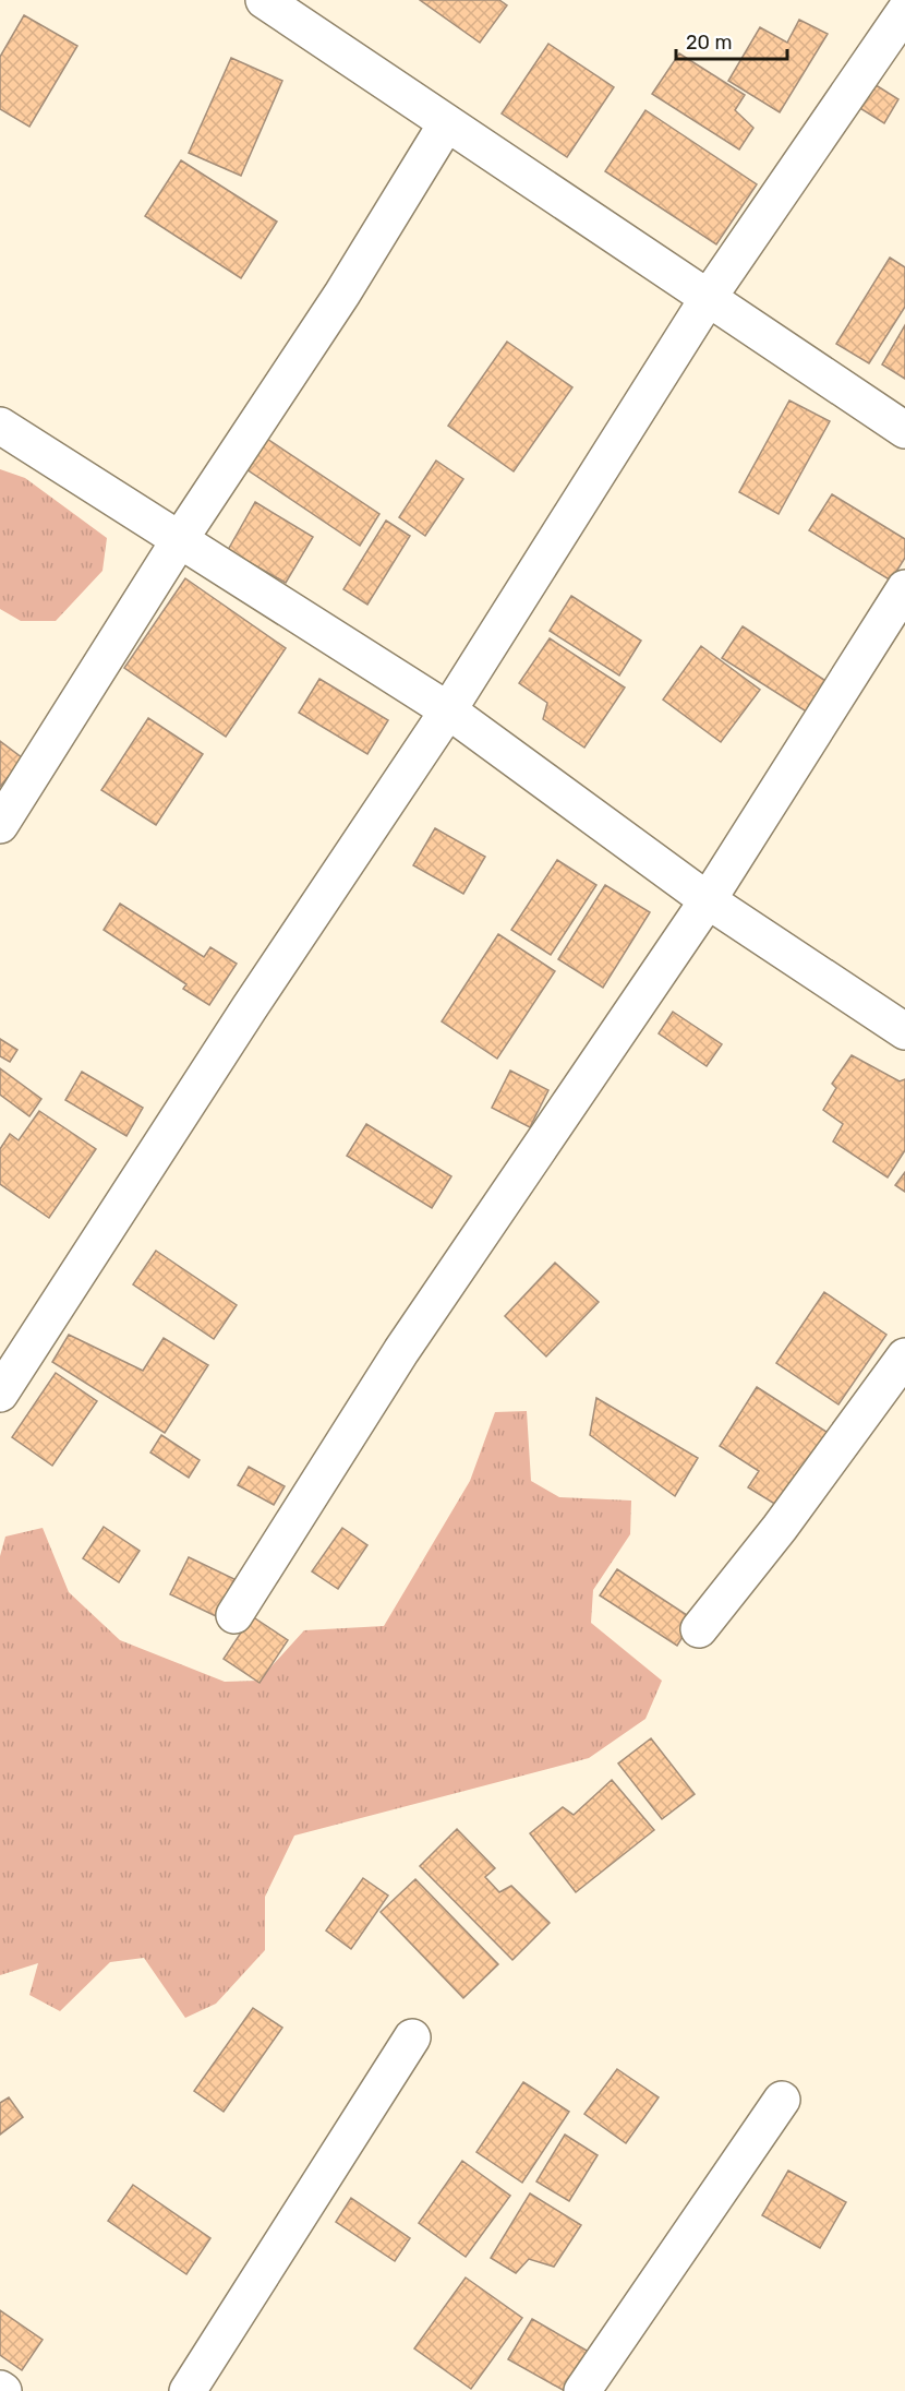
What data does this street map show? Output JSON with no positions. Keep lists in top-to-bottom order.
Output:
{
  "scale_bar": "20 m"
}
